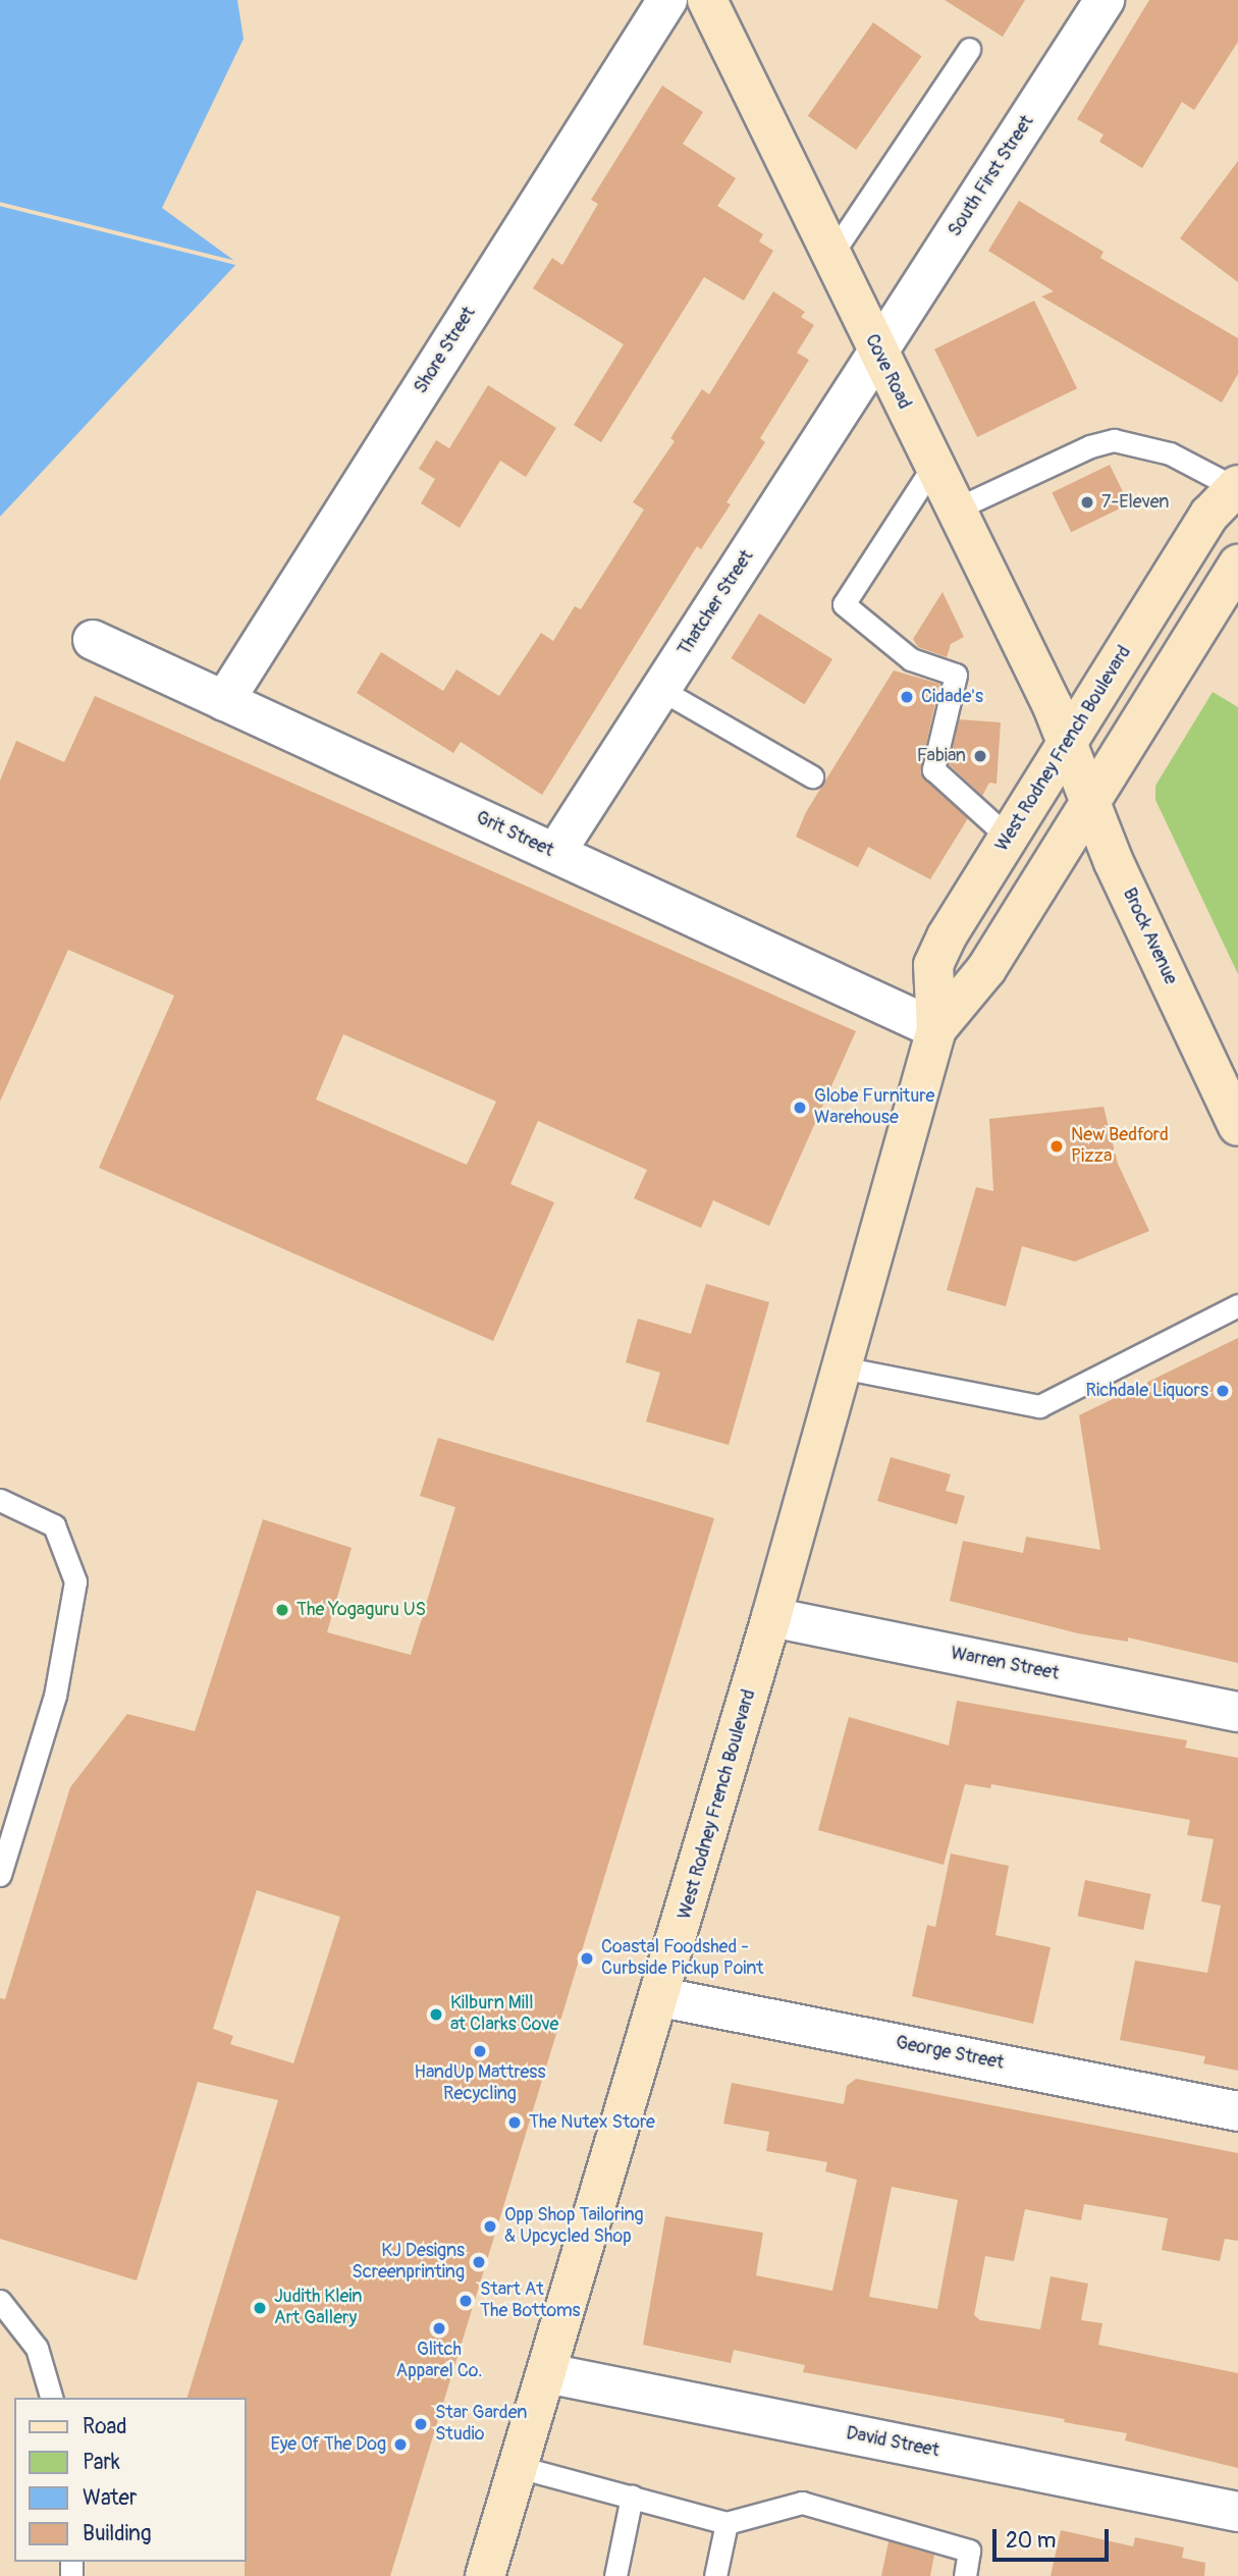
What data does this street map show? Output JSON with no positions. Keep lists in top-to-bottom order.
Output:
{
  "streets": {
    "main road": ["Cove Road", "West Rodney French Boulevard", "Brock Avenue"],
    "street": [
      "South First Street",
      "Shore Street",
      "Thatcher Street",
      "Grit Street",
      "Warren Street",
      "George Street",
      "David Street"
    ]
  },
  "crossings": [
    ["South First Street", "Cove Road"],
    ["South First Street", "Thatcher Street"],
    ["Shore Street", "Grit Street"],
    ["Cove Road", "Thatcher Street"],
    ["Cove Road", "West Rodney French Boulevard"],
    ["Cove Road", "Brock Avenue"],
    ["Thatcher Street", "Grit Street"],
    ["West Rodney French Boulevard", "Grit Street"],
    ["West Rodney French Boulevard", "Brock Avenue"],
    ["West Rodney French Boulevard", "Warren Street"],
    ["West Rodney French Boulevard", "George Street"],
    ["West Rodney French Boulevard", "David Street"]
  ],
  "places": [
    "7-Eleven",
    "Cidade's",
    "Fabian",
    "Globe Furniture Warehouse",
    "New Bedford Pizza",
    "Richdale Liquors",
    "The Yogaguru US",
    "Coastal Foodshed - Curbside Pickup Point",
    "Kilburn Mill at Clarks Cove",
    "HandUp Mattress Recycling",
    "The Nutex Store",
    "Opp Shop Tailoring & Upcycled Shop",
    "KJ Designs Screenprinting",
    "Start At The Bottoms",
    "Judith Klein Art Gallery",
    "Glitch Apparel Co.",
    "Star Garden Studio",
    "Eye Of The Dog"
  ],
  "legend": [
    "Road",
    "Park",
    "Water",
    "Building"
  ],
  "scale_bar": "20 m"
}
